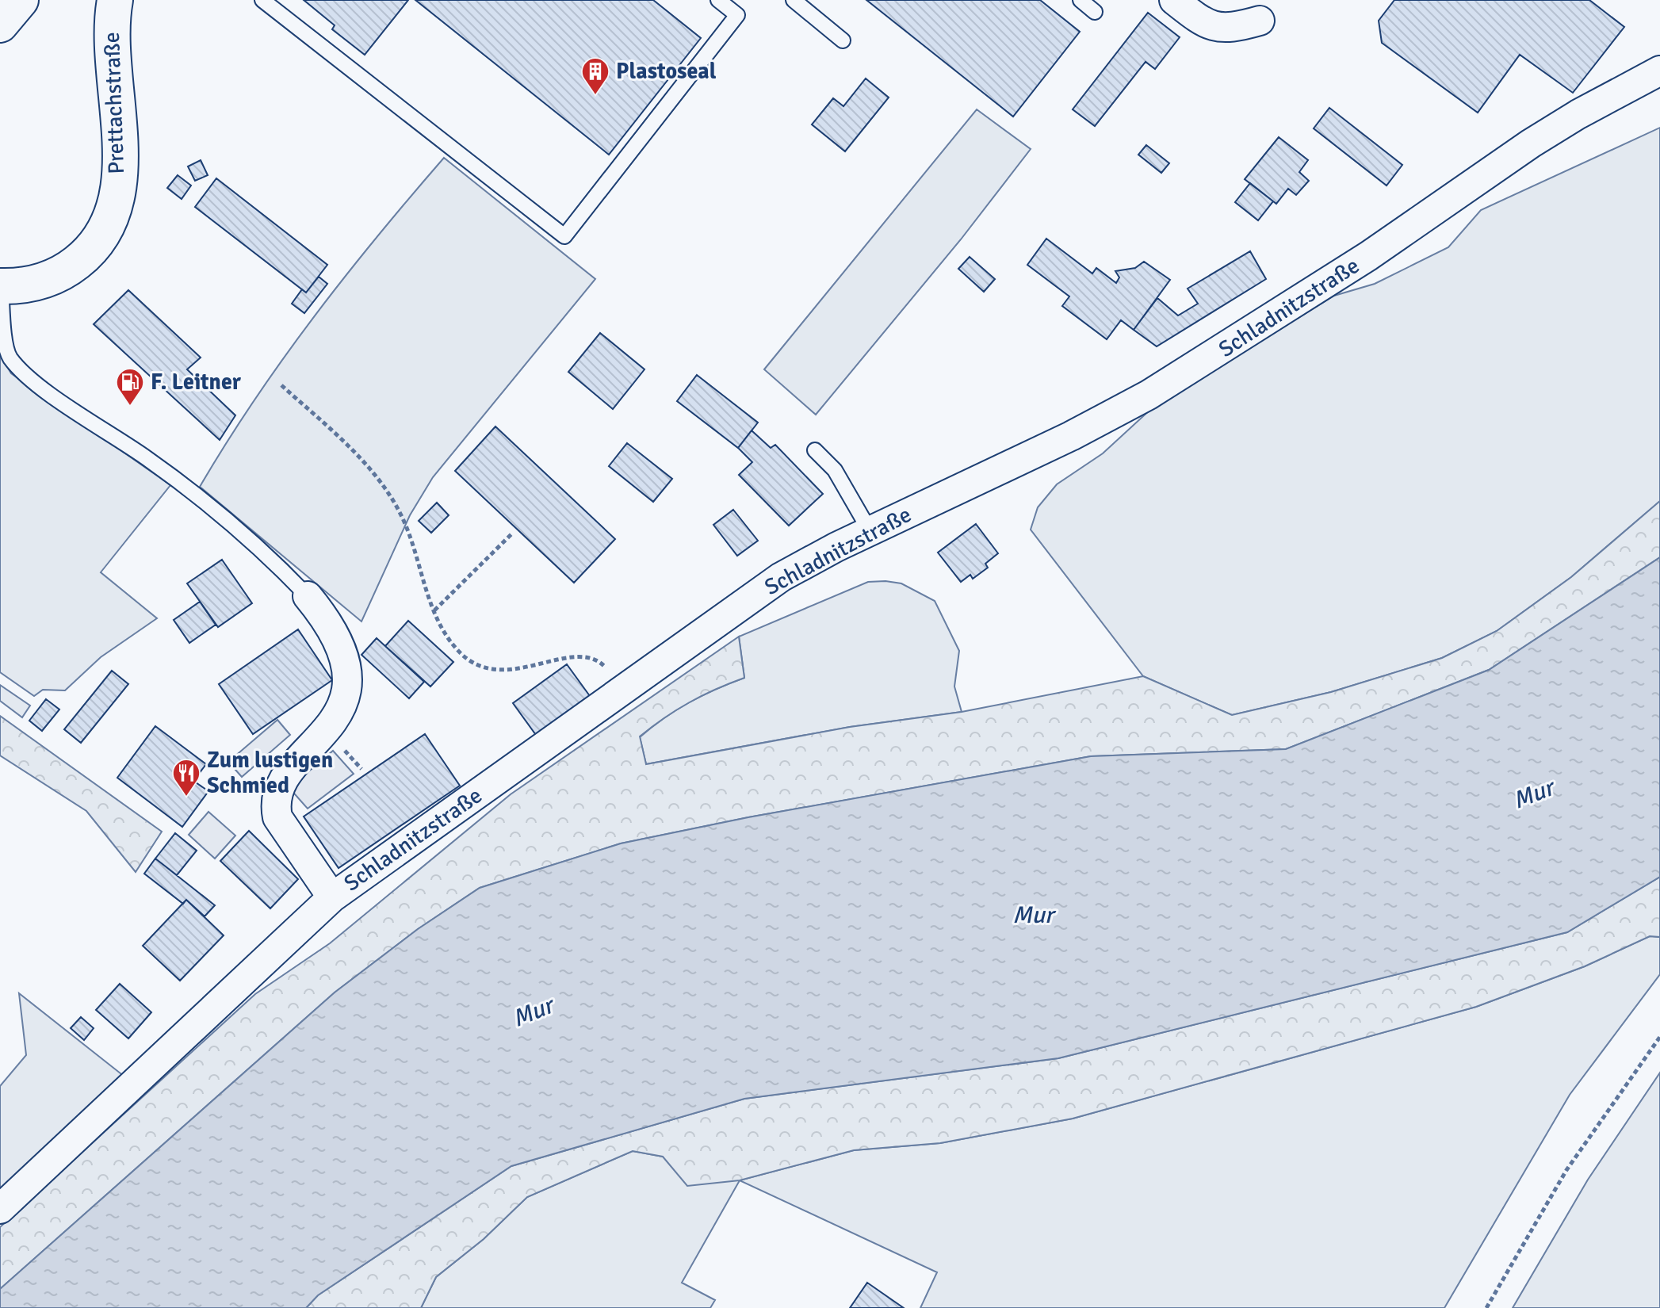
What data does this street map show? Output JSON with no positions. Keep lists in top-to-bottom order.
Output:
{
  "streets": {
    "main road": ["Prettachstraße"],
    "street": ["Schladnitzstraße"]
  },
  "water": ["Mur"],
  "places": {
    "building": ["Plastoseal"],
    "fuel station": ["F. Leitner"],
    "restaurant": ["Zum lustigen Schmied"]
  }
}
